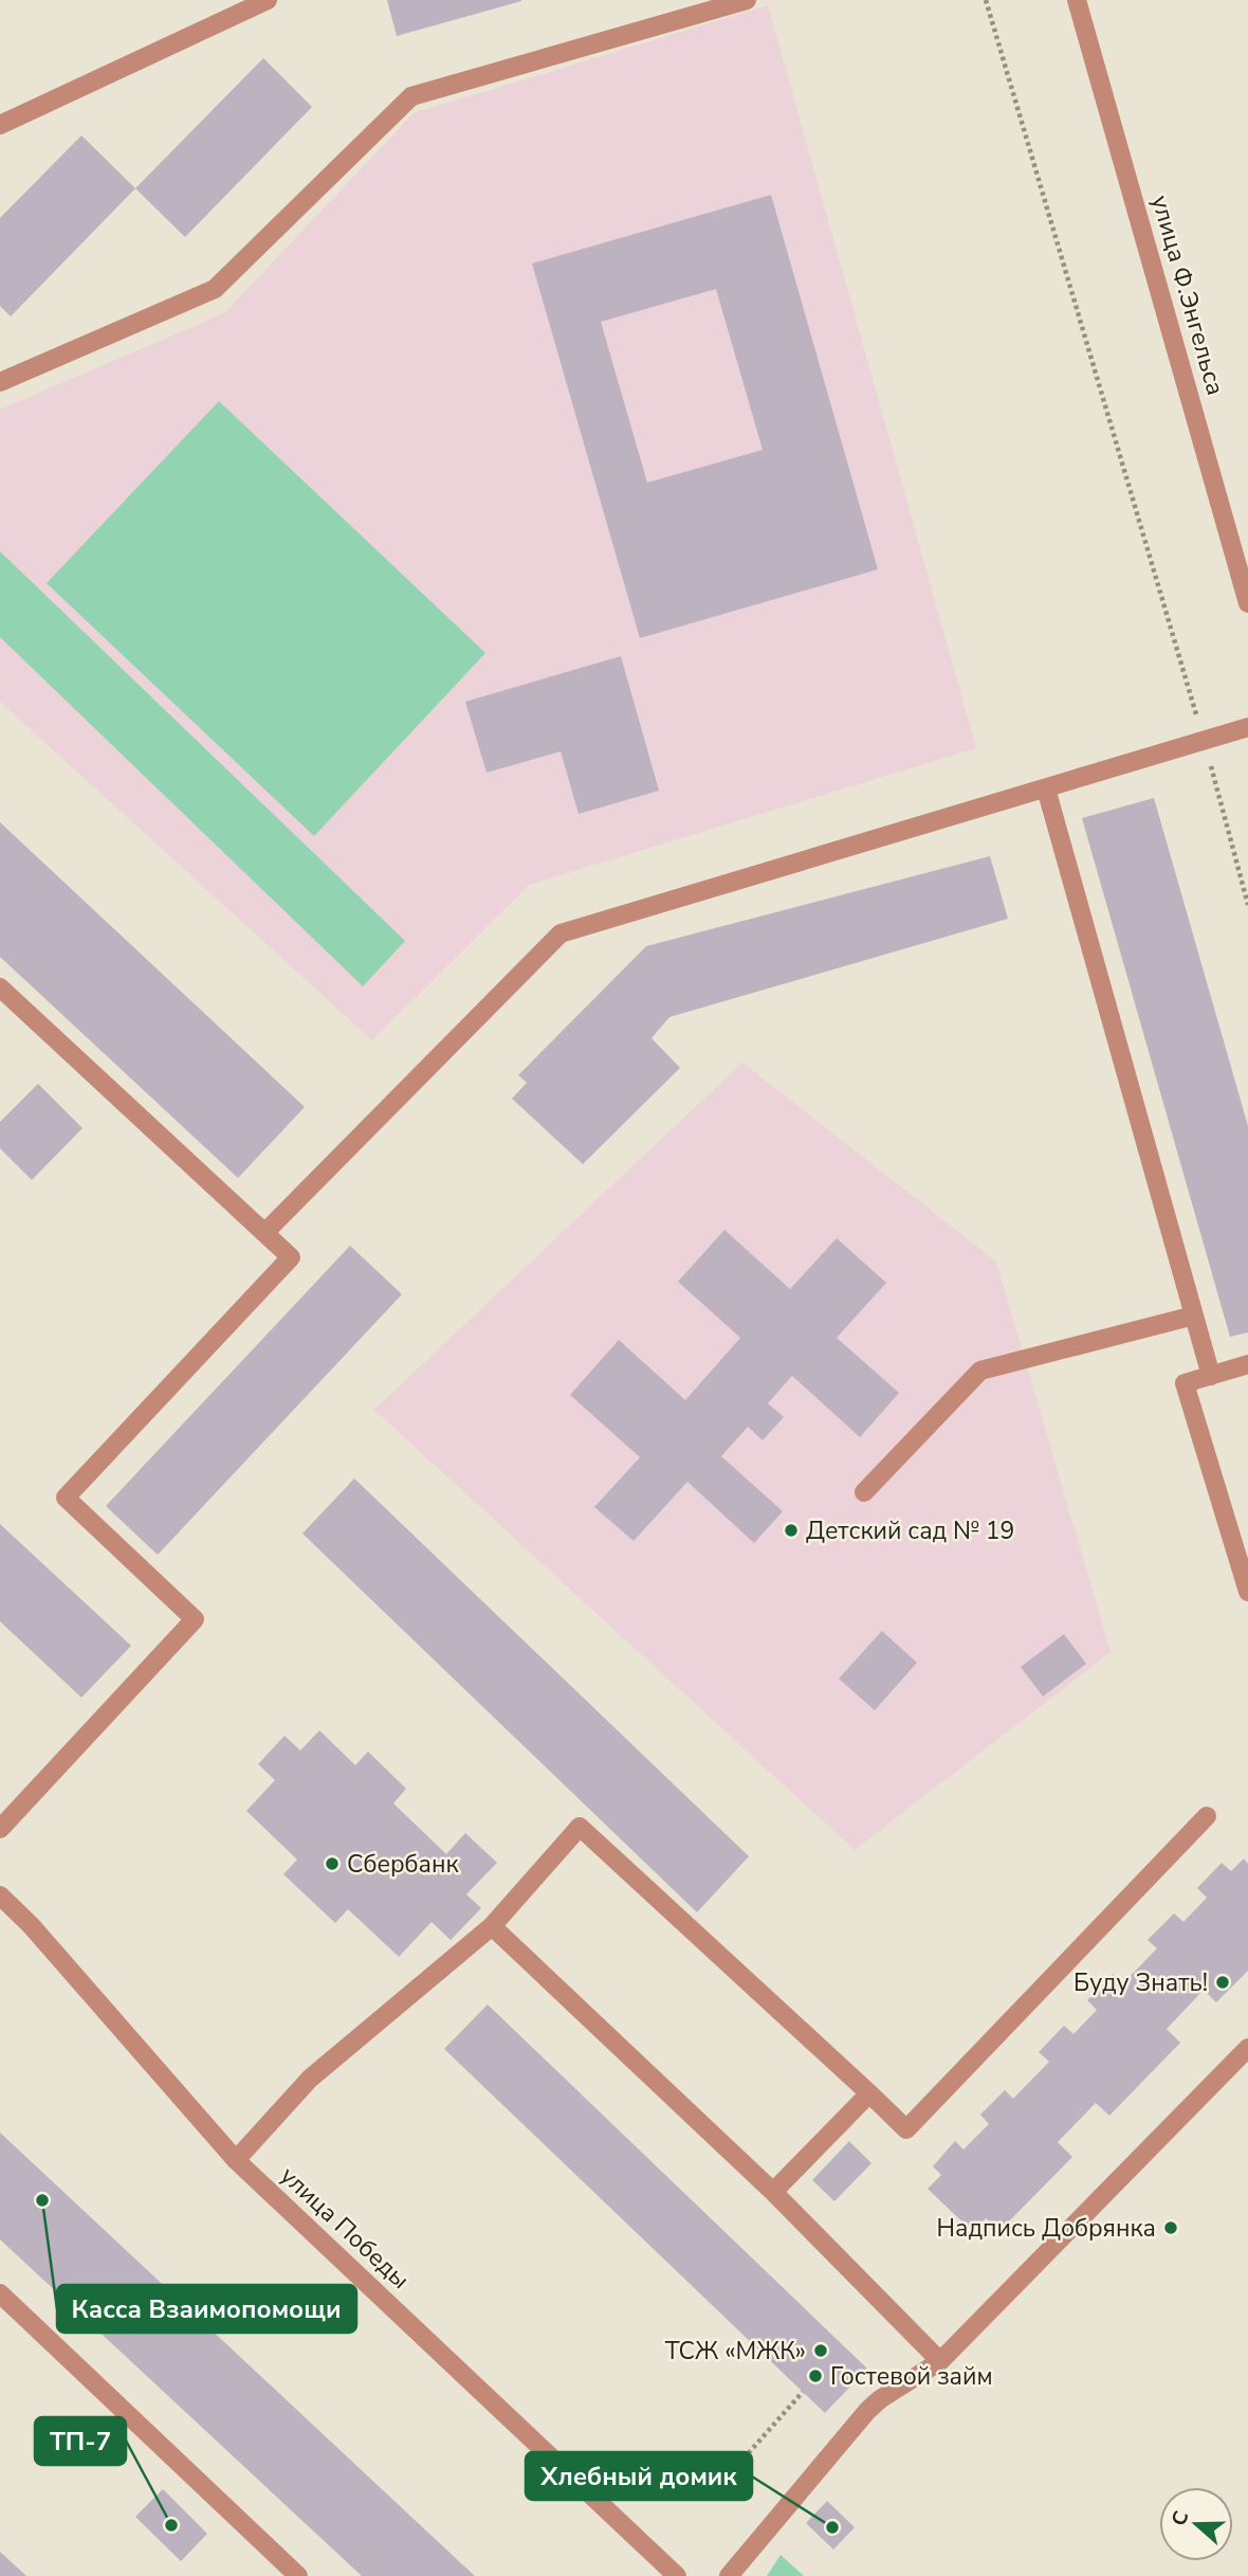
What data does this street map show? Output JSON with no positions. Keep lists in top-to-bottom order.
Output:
{
  "streets": {
    "street": ["улица Ф.Энгельса", "улица Победы"]
  },
  "places": [
    "Детский сад № 19",
    "Сбербанк",
    "Буду Знать!",
    "Касса Взаимопомощи",
    "Надпись Добрянка",
    "ТСЖ «МЖК»",
    "Гостевой займ",
    "ТП-7",
    "Хлебный домик"
  ],
  "north": "left"
}
